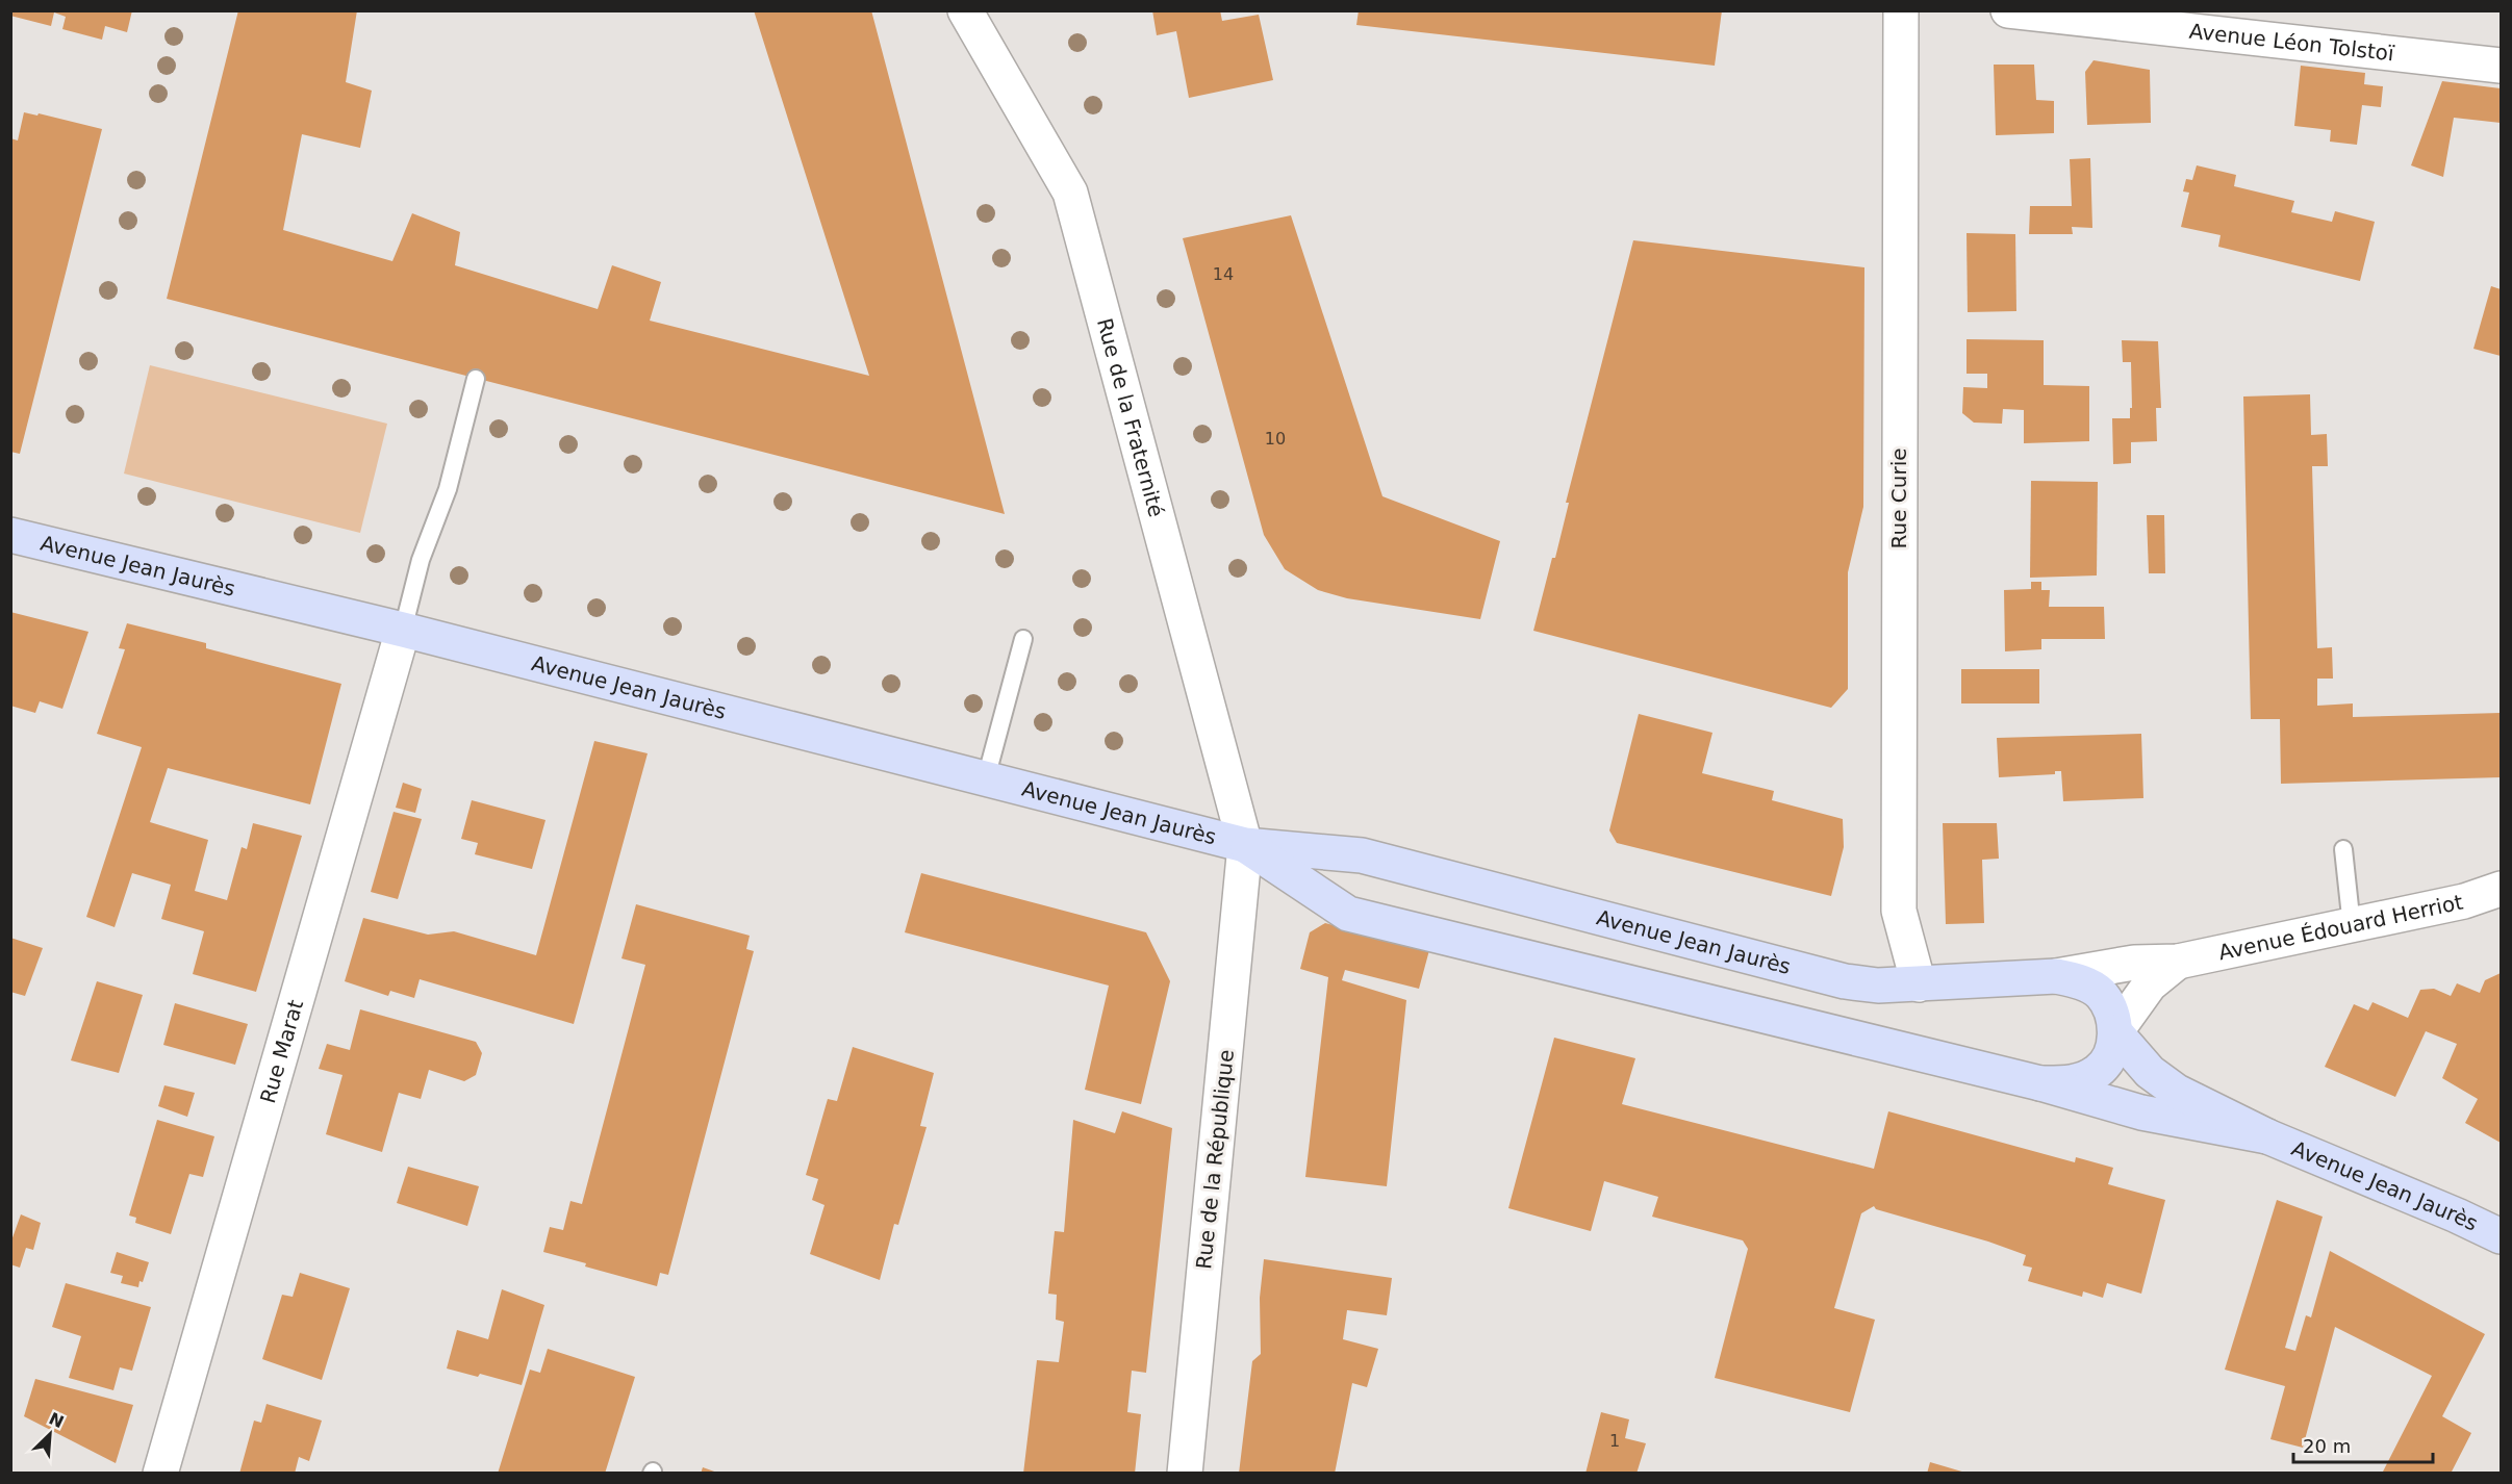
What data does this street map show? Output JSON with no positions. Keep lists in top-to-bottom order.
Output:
{
  "streets": {
    "main road": ["Avenue Jean Jaurès"],
    "street": [
      "Avenue Léon Tolstoï",
      "Rue de la Fraternité",
      "Rue Curie",
      "Avenue Édouard Herriot",
      "Rue Marat",
      "Rue de la République"
    ]
  },
  "crossings": [
    ["Rue de la Fraternité", "Avenue Jean Jaurès"],
    ["Rue de la Fraternité", "Rue de la République"],
    ["Rue Curie", "Avenue Jean Jaurès"],
    ["Avenue Jean Jaurès", "Avenue Édouard Herriot"],
    ["Avenue Jean Jaurès", "Rue Marat"],
    ["Avenue Jean Jaurès", "Rue de la République"]
  ],
  "house_numbers": ["14", "10", "1"],
  "scale_bar": "20 m",
  "north": "top right"
}
